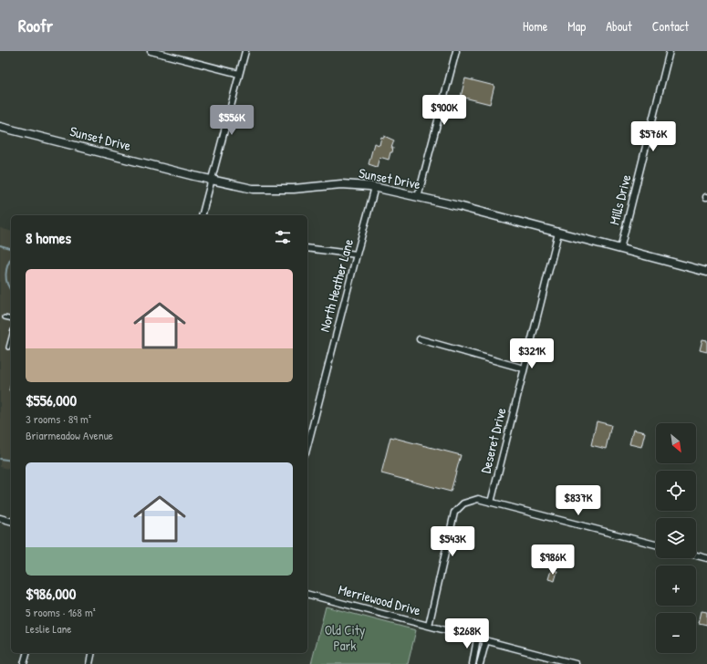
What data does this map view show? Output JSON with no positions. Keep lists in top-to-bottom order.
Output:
{
  "streets": {
    "street": [
      "Sunset Drive",
      "Mills Drive",
      "North Heather Lane",
      "Deseret Drive",
      "Merriewood Drive"
    ]
  },
  "crossings": [
    ["Sunset Drive", "Mills Drive"],
    ["Sunset Drive", "North Heather Lane"],
    ["Sunset Drive", "Deseret Drive"]
  ],
  "parks": ["Old City Park"],
  "north": "bottom right",
  "page": {
    "header": "Roofr",
    "nav": [
      "Home",
      "Map",
      "About",
      "Contact"
    ],
    "price": [
      "$900K",
      "$556K",
      "$576K",
      "$321K",
      "$837K",
      "$543K",
      "$986K",
      "$268K"
    ],
    "heading": "8 homes",
    "list": [
      {
        "name": "$556,000",
        "note": "3 rooms · 89 m² · Briarmeadow Avenue"
      },
      {
        "name": "$986,000",
        "note": "5 rooms · 168 m² · Leslie Lane"
      }
    ],
    "map_buttons": ["+", "−"]
  }
}
